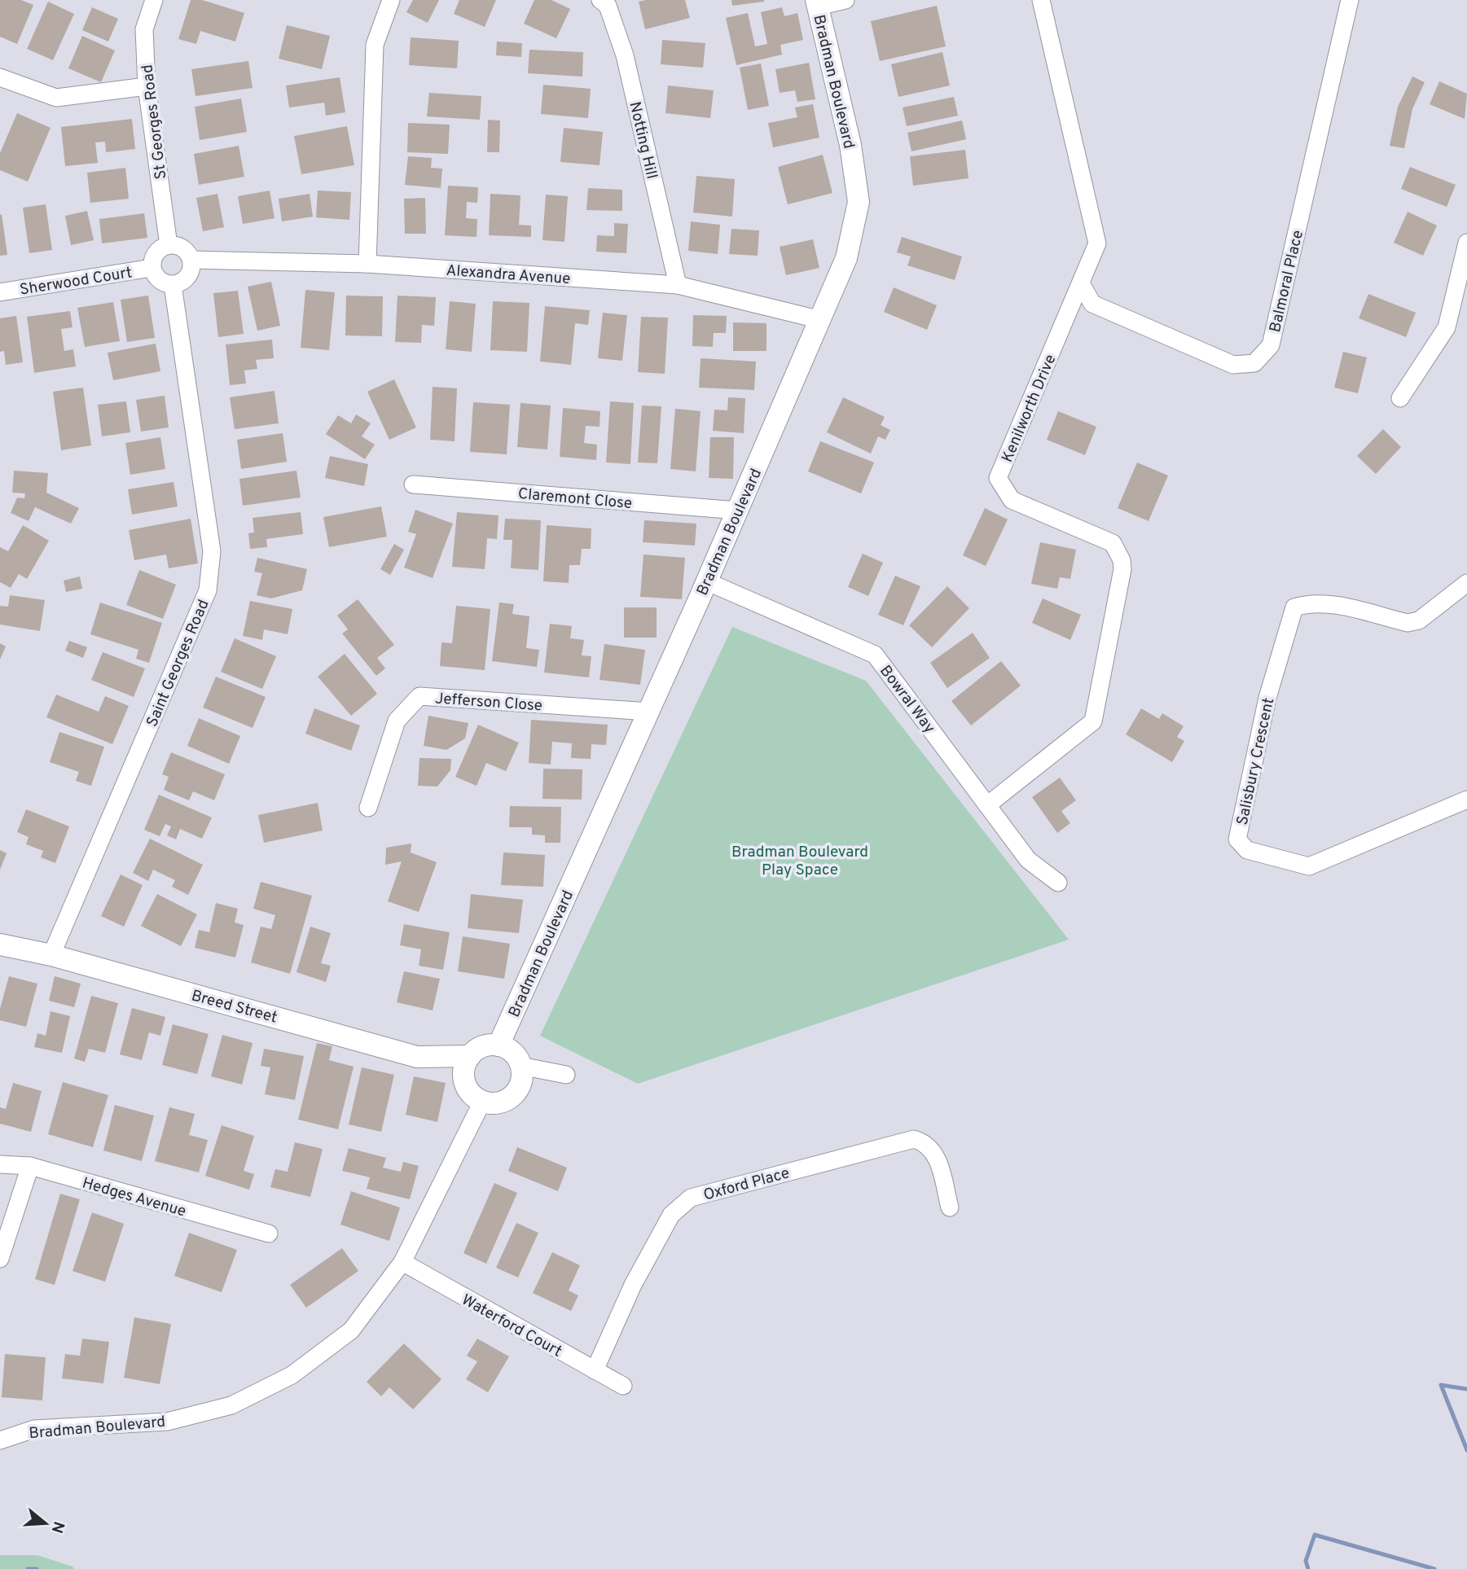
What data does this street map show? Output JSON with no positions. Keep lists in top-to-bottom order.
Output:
{
  "streets": {
    "street": [
      "Bradman Boulevard",
      "St Georges Road",
      "Notting Hill",
      "Alexandra Avenue",
      "Sherwood Court",
      "Balmoral Place",
      "Kenilworth Drive",
      "Claremont Close",
      "Saint Georges Road",
      "Bowral Way",
      "Jefferson Close",
      "Salisbury Crescent",
      "Breed Street",
      "Oxford Place",
      "Hedges Avenue",
      "Waterford Court"
    ]
  },
  "crossings": [
    ["Bradman Boulevard", "Alexandra Avenue"],
    ["Bradman Boulevard", "Claremont Close"],
    ["Bradman Boulevard", "Bowral Way"],
    ["Bradman Boulevard", "Jefferson Close"],
    ["Bradman Boulevard", "Breed Street"],
    ["Bradman Boulevard", "Waterford Court"],
    ["St Georges Road", "Alexandra Avenue"],
    ["St Georges Road", "Sherwood Court"],
    ["St Georges Road", "Saint Georges Road"],
    ["Notting Hill", "Alexandra Avenue"],
    ["Alexandra Avenue", "Sherwood Court"],
    ["Alexandra Avenue", "Saint Georges Road"],
    ["Sherwood Court", "Saint Georges Road"],
    ["Balmoral Place", "Kenilworth Drive"],
    ["Kenilworth Drive", "Bowral Way"],
    ["Saint Georges Road", "Breed Street"],
    ["Oxford Place", "Waterford Court"]
  ],
  "parks": ["Bradman Boulevard Play Space"],
  "north": "right"
}
